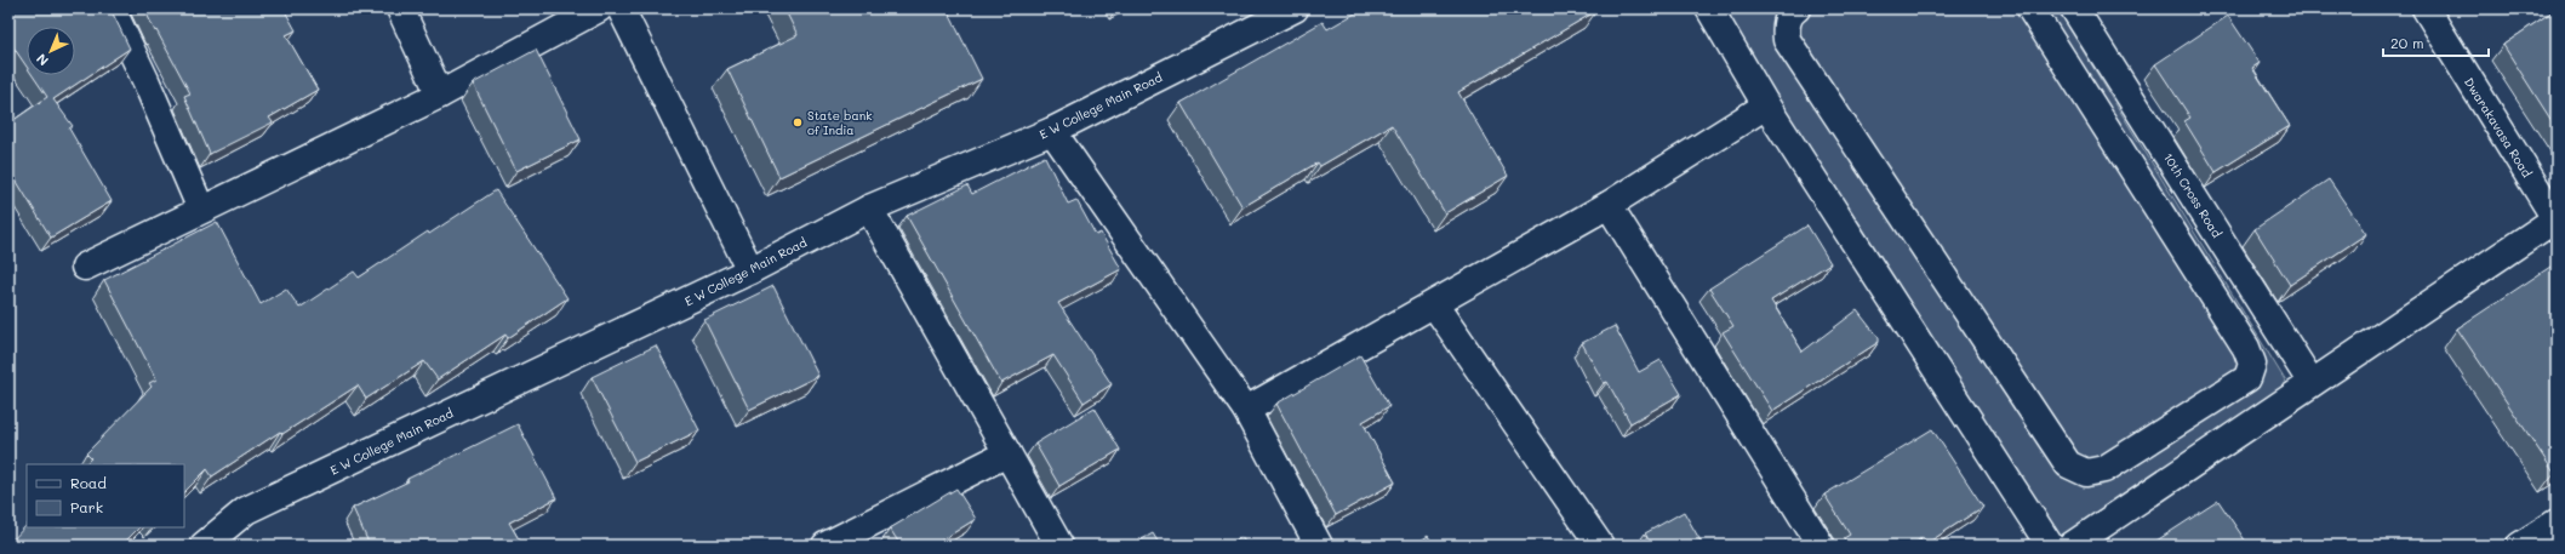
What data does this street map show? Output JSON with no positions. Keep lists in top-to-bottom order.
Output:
{
  "streets": {
    "street": ["E W College Main Road", "Dwarakavasa Road", "10th Cross Road"]
  },
  "places": ["State bank of India"],
  "legend": ["Road", "Park"],
  "scale_bar": "20 m",
  "north": "bottom left"
}
